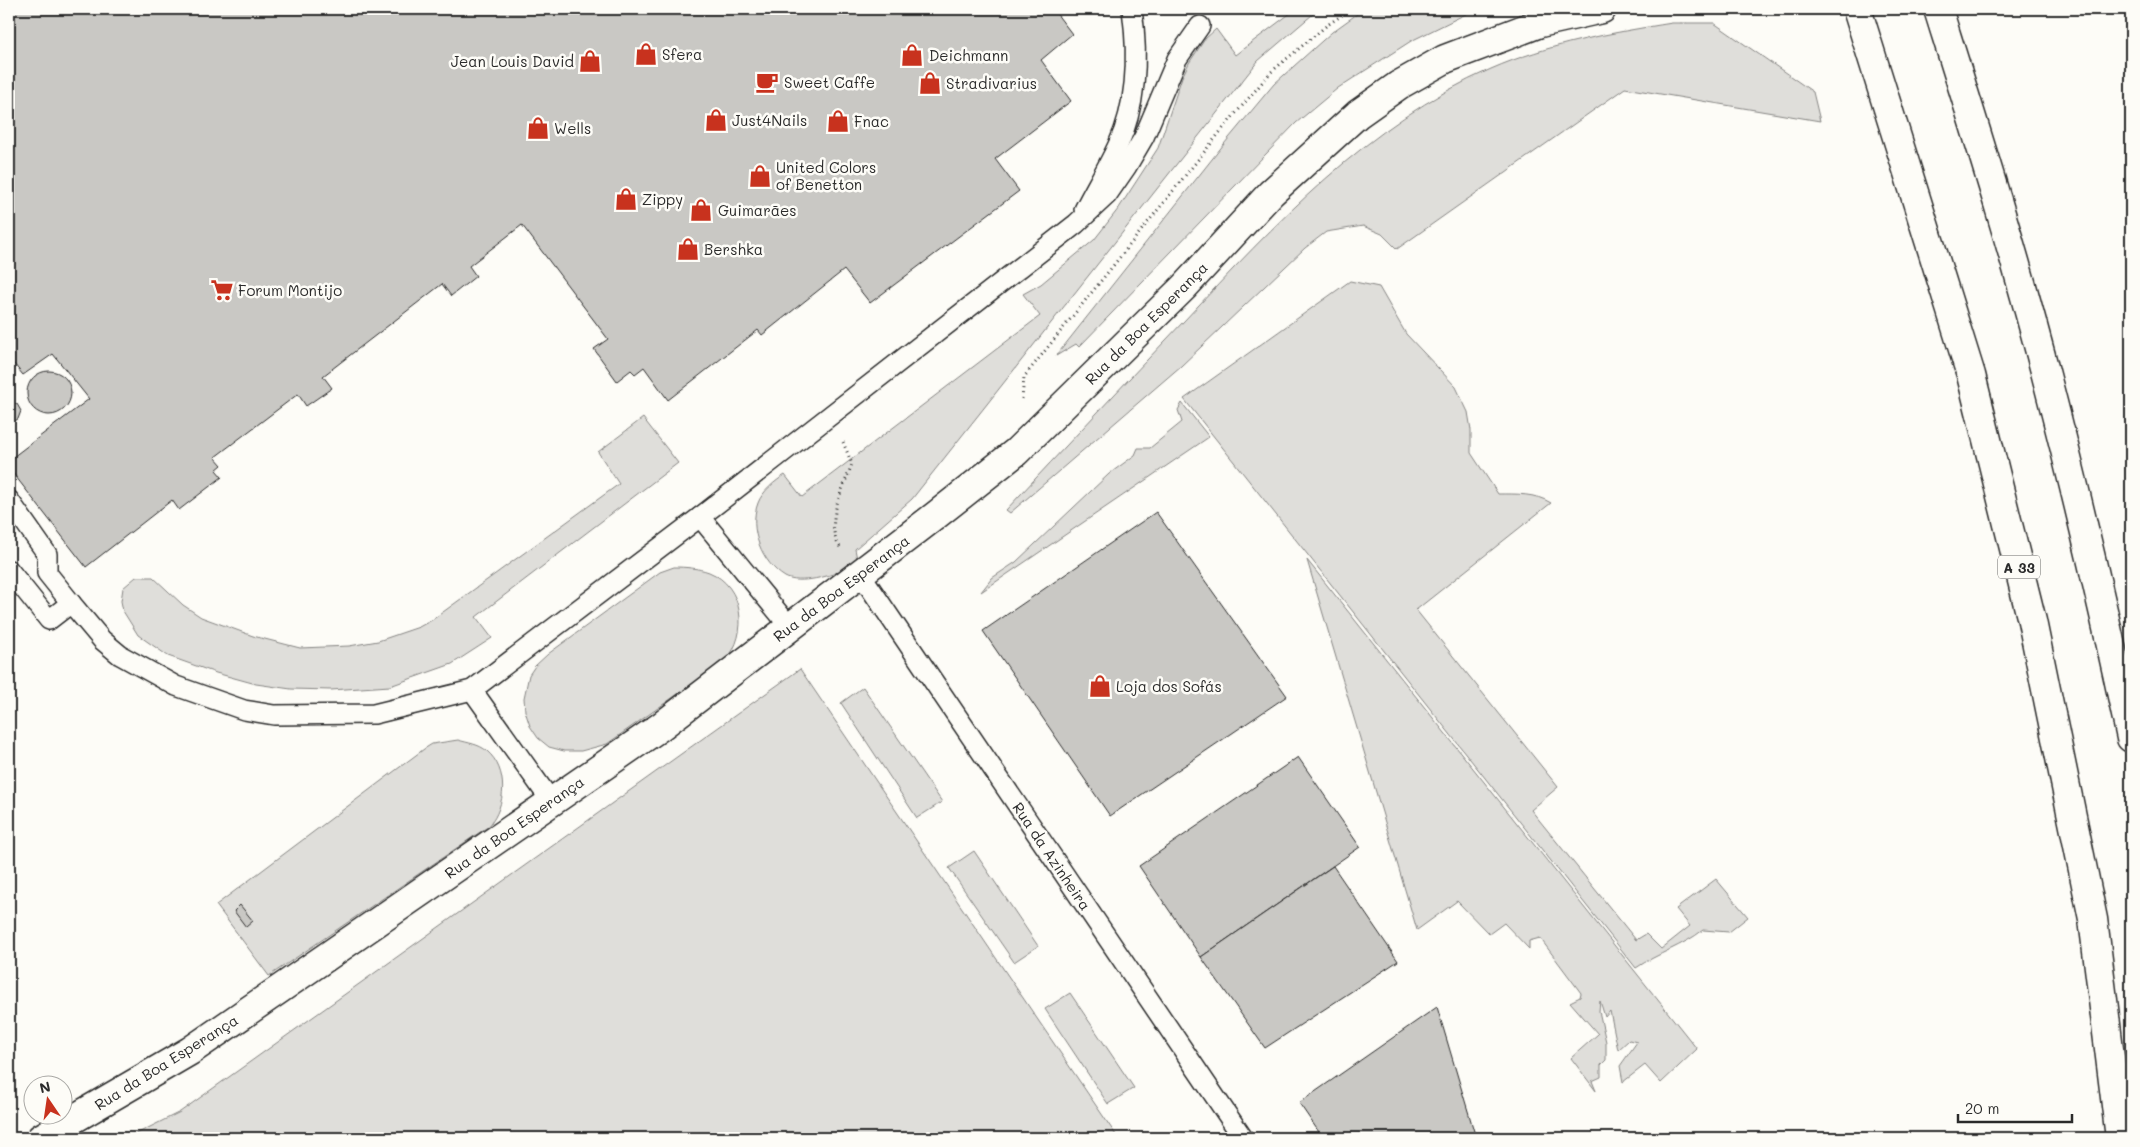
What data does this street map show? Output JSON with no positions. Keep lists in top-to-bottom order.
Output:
{
  "streets": {
    "main road": ["Rua da Boa Esperança", "A 33"],
    "lane": ["Rua da Azinheira"]
  },
  "crossings": [
    ["Rua da Boa Esperança", "Rua da Azinheira"]
  ],
  "places": {
    "shop": [
      "Sfera",
      "Deichmann",
      "Jean Louis David",
      "Stradivarius",
      "Just4Nails",
      "Fnac",
      "Wells",
      "United Colors of Benetton",
      "Zippy",
      "Guimarães",
      "Bershka",
      "Loja dos Sofás"
    ],
    "cafe": ["Sweet Caffe"],
    "supermarket": ["Forum Montijo"]
  },
  "scale_bar": "20 m",
  "north": "top"
}
